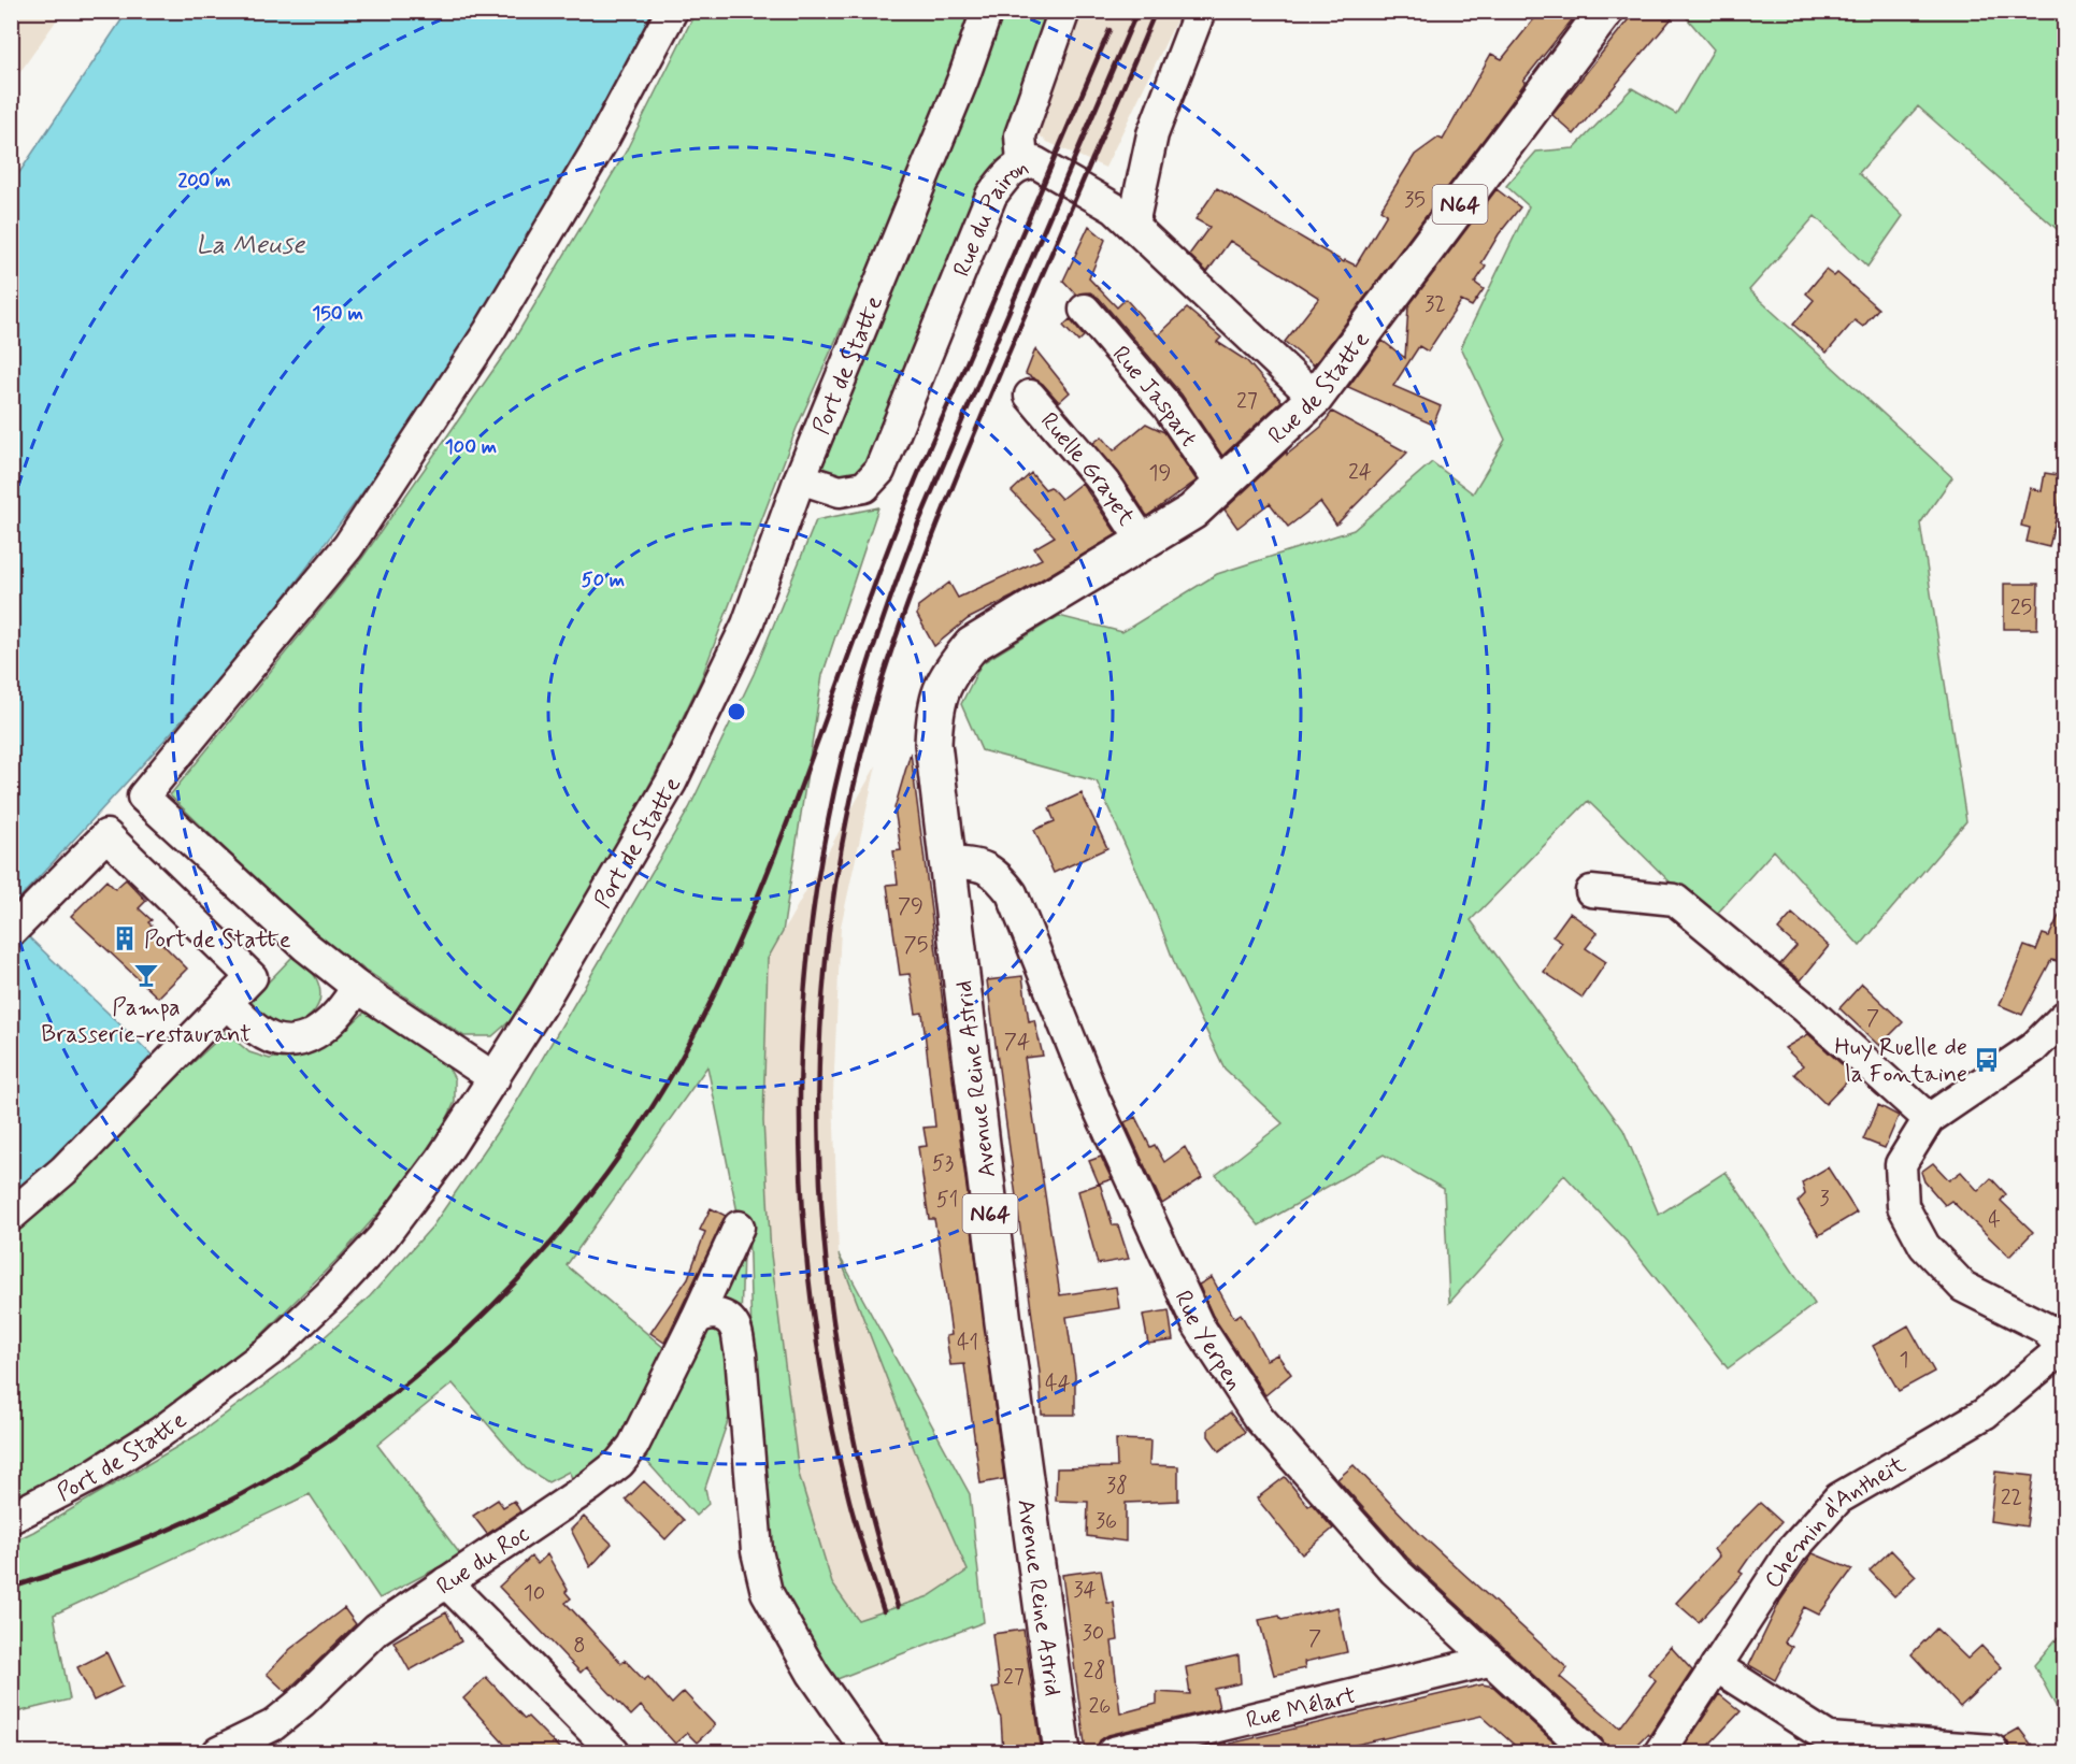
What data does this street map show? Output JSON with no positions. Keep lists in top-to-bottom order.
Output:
{
  "streets": {
    "main road": ["N64", "Rue de Statte", "Avenue Reine Astrid"],
    "street": [
      "Rue du Pairon",
      "Port de Statte",
      "Rue Jaspart",
      "Ruelle Grayet",
      "Rue Yerpen",
      "Chemin d'Antheit",
      "Rue du Roc",
      "Rue Mélart"
    ]
  },
  "crossings": [
    ["Rue du Pairon", "Port de Statte"],
    ["Rue du Pairon", "Rue de Statte"],
    ["Rue de Statte", "Rue Jaspart"],
    ["Rue de Statte", "Ruelle Grayet"],
    ["Rue de Statte", "Avenue Reine Astrid"],
    ["Avenue Reine Astrid", "Rue Yerpen"],
    ["Rue Yerpen", "Rue Mélart"]
  ],
  "water": ["La Meuse"],
  "places": {
    "building": ["Port de Statte"],
    "bar": ["Pampa Brasserie-restaurant"],
    "bus stop": ["Huy Ruelle de la Fontaine"]
  },
  "house_numbers": [
    "35",
    "32",
    "27",
    "24",
    "19",
    "25",
    "79",
    "75",
    "7",
    "74",
    "53",
    "3",
    "51",
    "4",
    "41",
    "1",
    "44",
    "38",
    "22",
    "36",
    "34",
    "10",
    "30",
    "7",
    "8",
    "28",
    "27",
    "26"
  ],
  "rings": [
    "200 m",
    "150 m",
    "100 m",
    "50 m"
  ]
}
